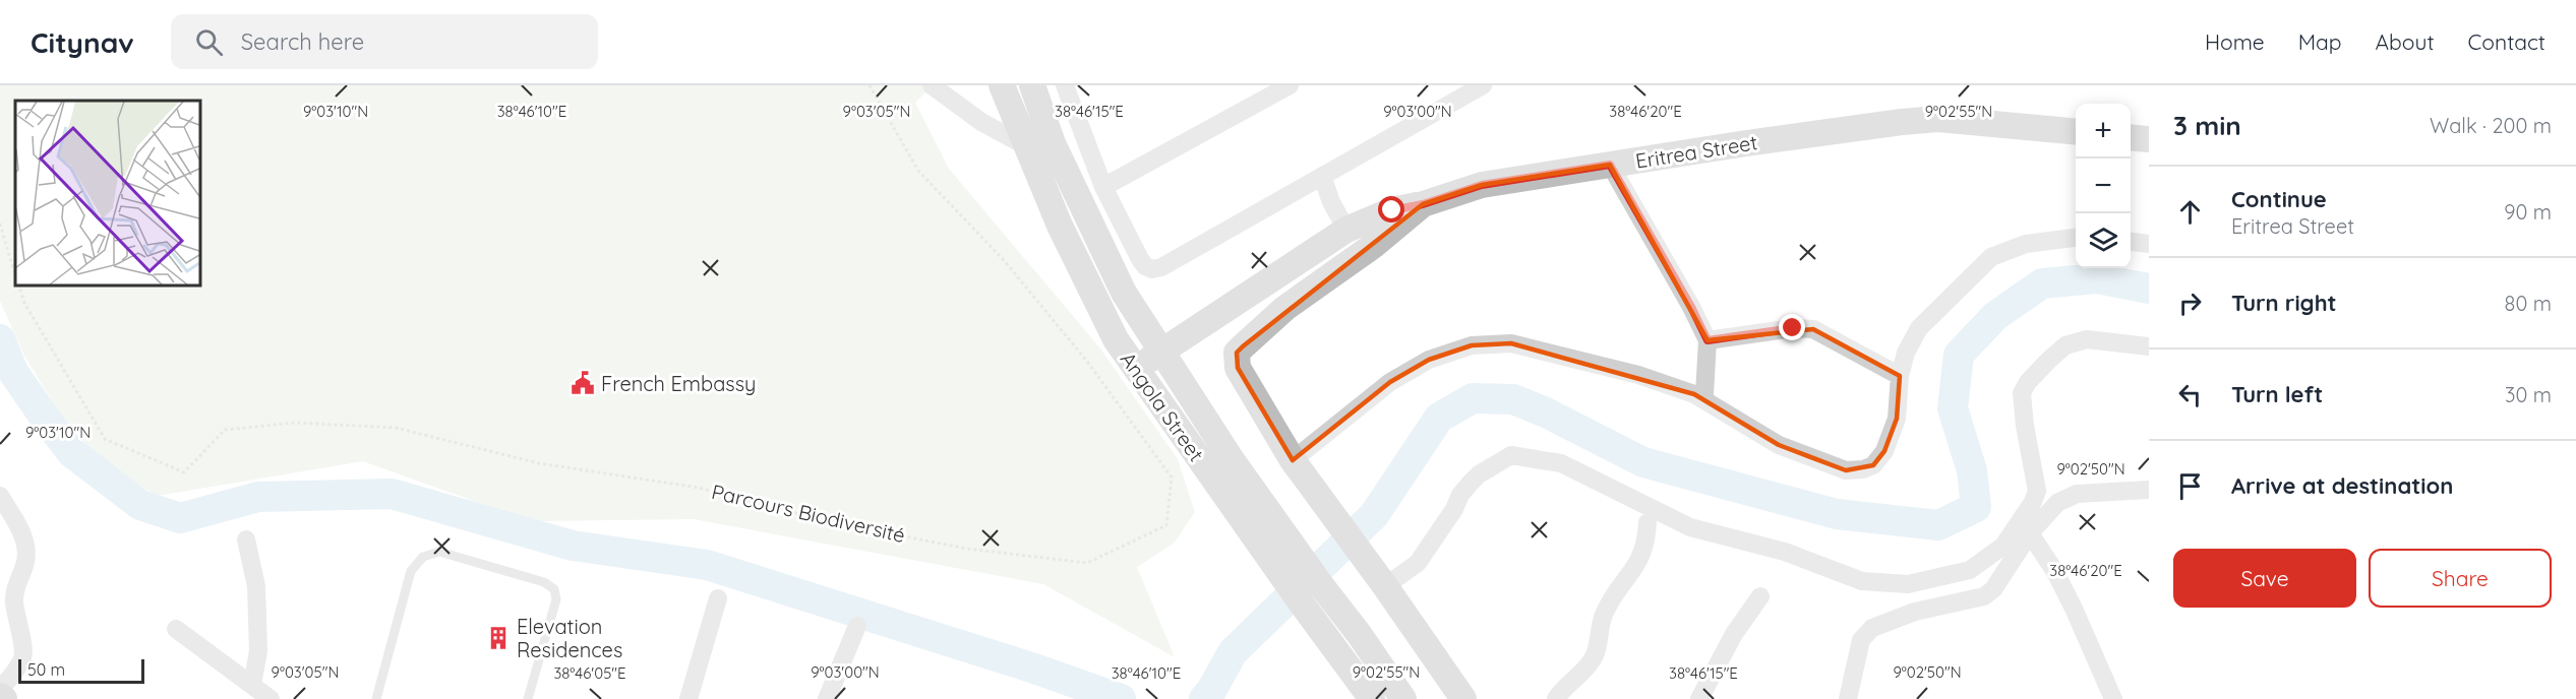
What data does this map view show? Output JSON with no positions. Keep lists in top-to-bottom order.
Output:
{
  "streets": {
    "main road": ["Eritrea Street", "Angola Street"],
    "path": ["Parcours Biodiversité"]
  },
  "places": {
    "public building": ["French Embassy"],
    "building": ["Elevation Residences"]
  },
  "scale_bar": "50 m",
  "page": {
    "header": "Citynav",
    "search": "Search here",
    "nav": [
      "Home",
      "Map",
      "About",
      "Contact"
    ],
    "heading": ["3 min", "Walk · 200 m"],
    "map_buttons": ["+", "−"],
    "list": [
      ["Continue", "Eritrea Street", "90 m"],
      ["Turn right", "80 m"],
      ["Turn left", "30 m"],
      "Arrive at destination"
    ],
    "buttons": ["Save", "Share"],
    "scale": "50 m"
  },
  "coordinates": [
    "38°46'10\"E",
    "38°46'15\"E",
    "38°46'20\"E",
    "9°03'10\"N",
    "9°03'05\"N",
    "9°03'00\"N",
    "9°02'55\"N",
    "9°02'50\"N",
    "38°46'05\"E"
  ]
}
